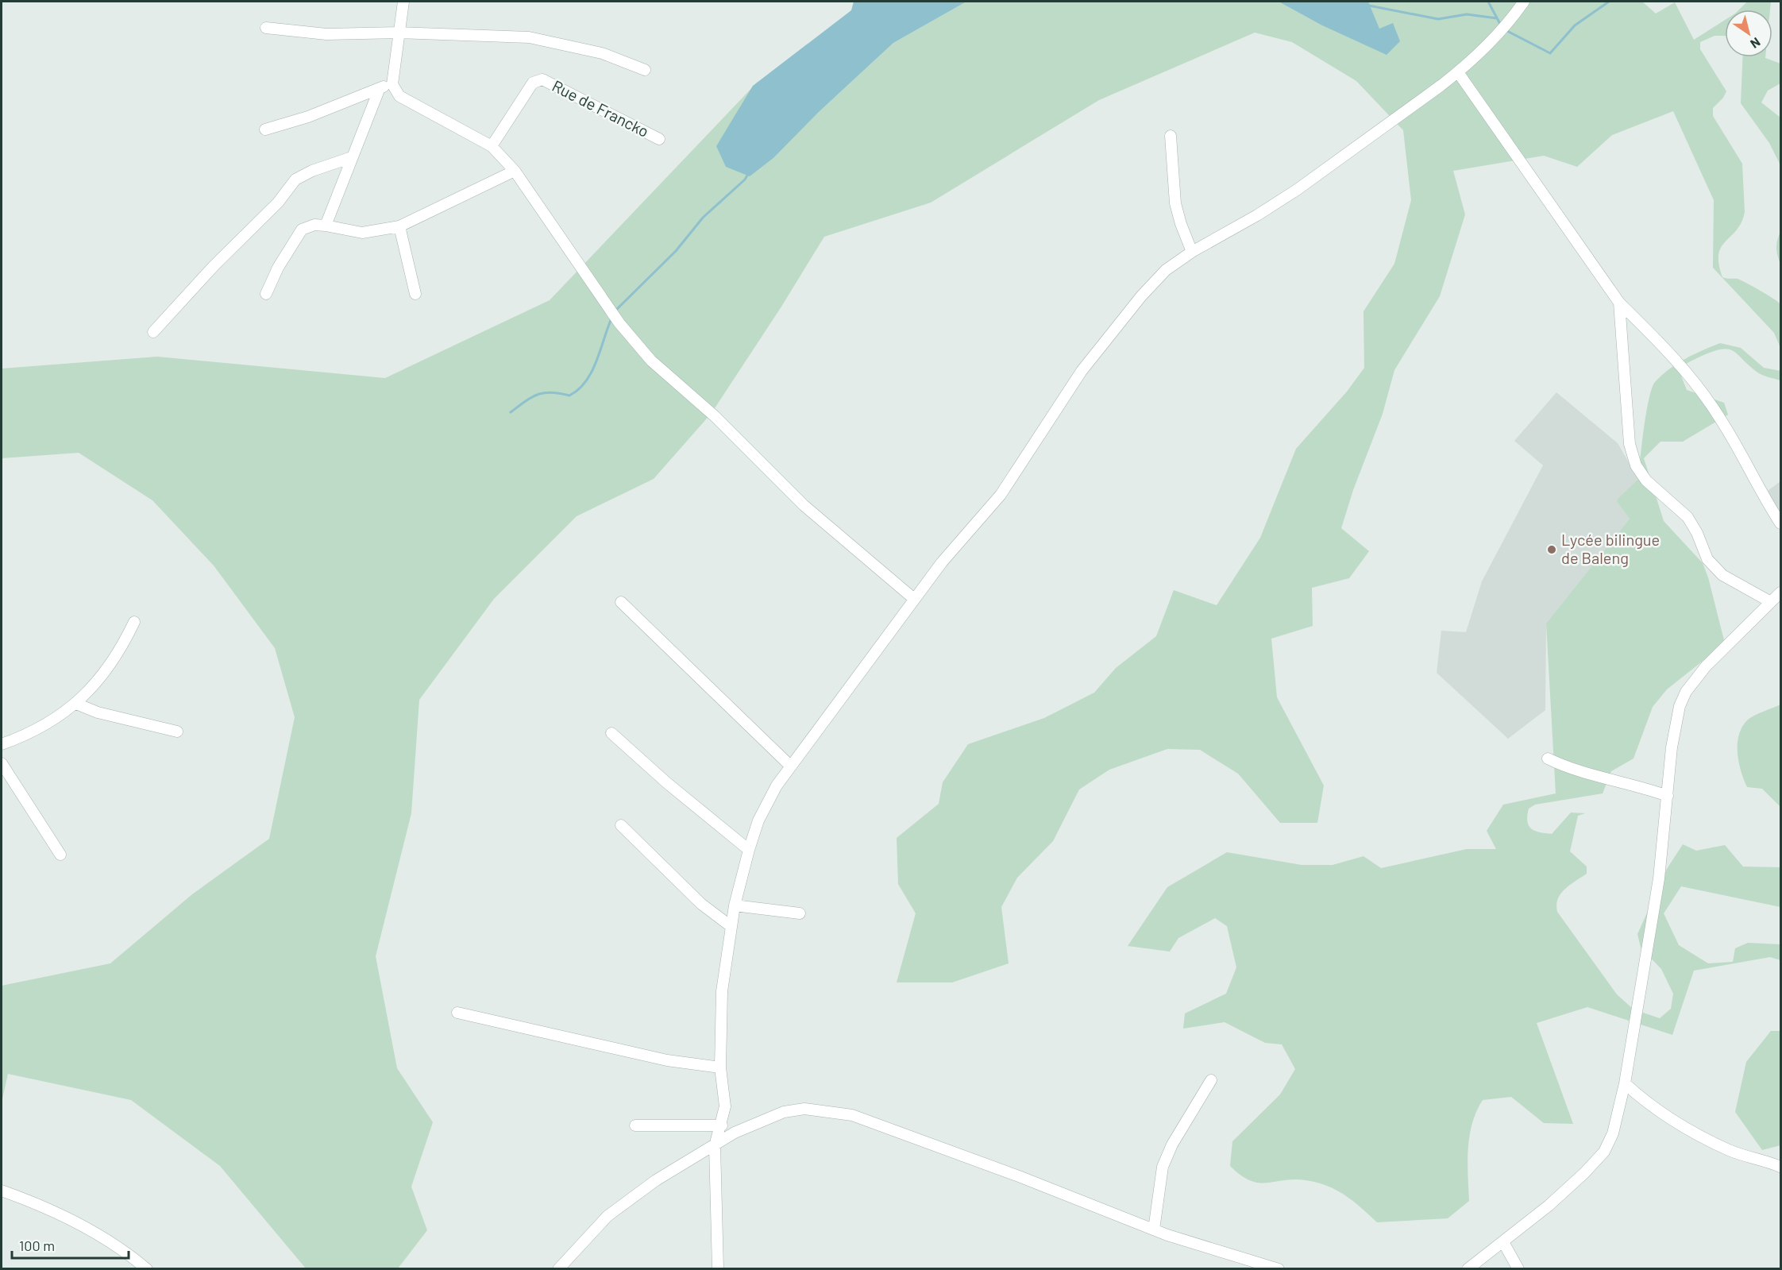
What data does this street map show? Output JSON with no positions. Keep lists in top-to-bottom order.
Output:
{
  "streets": {
    "street": ["Rue de Francko"]
  },
  "places": ["Lycée bilingue de Baleng"],
  "scale_bar": "100 m",
  "north": "bottom right"
}
